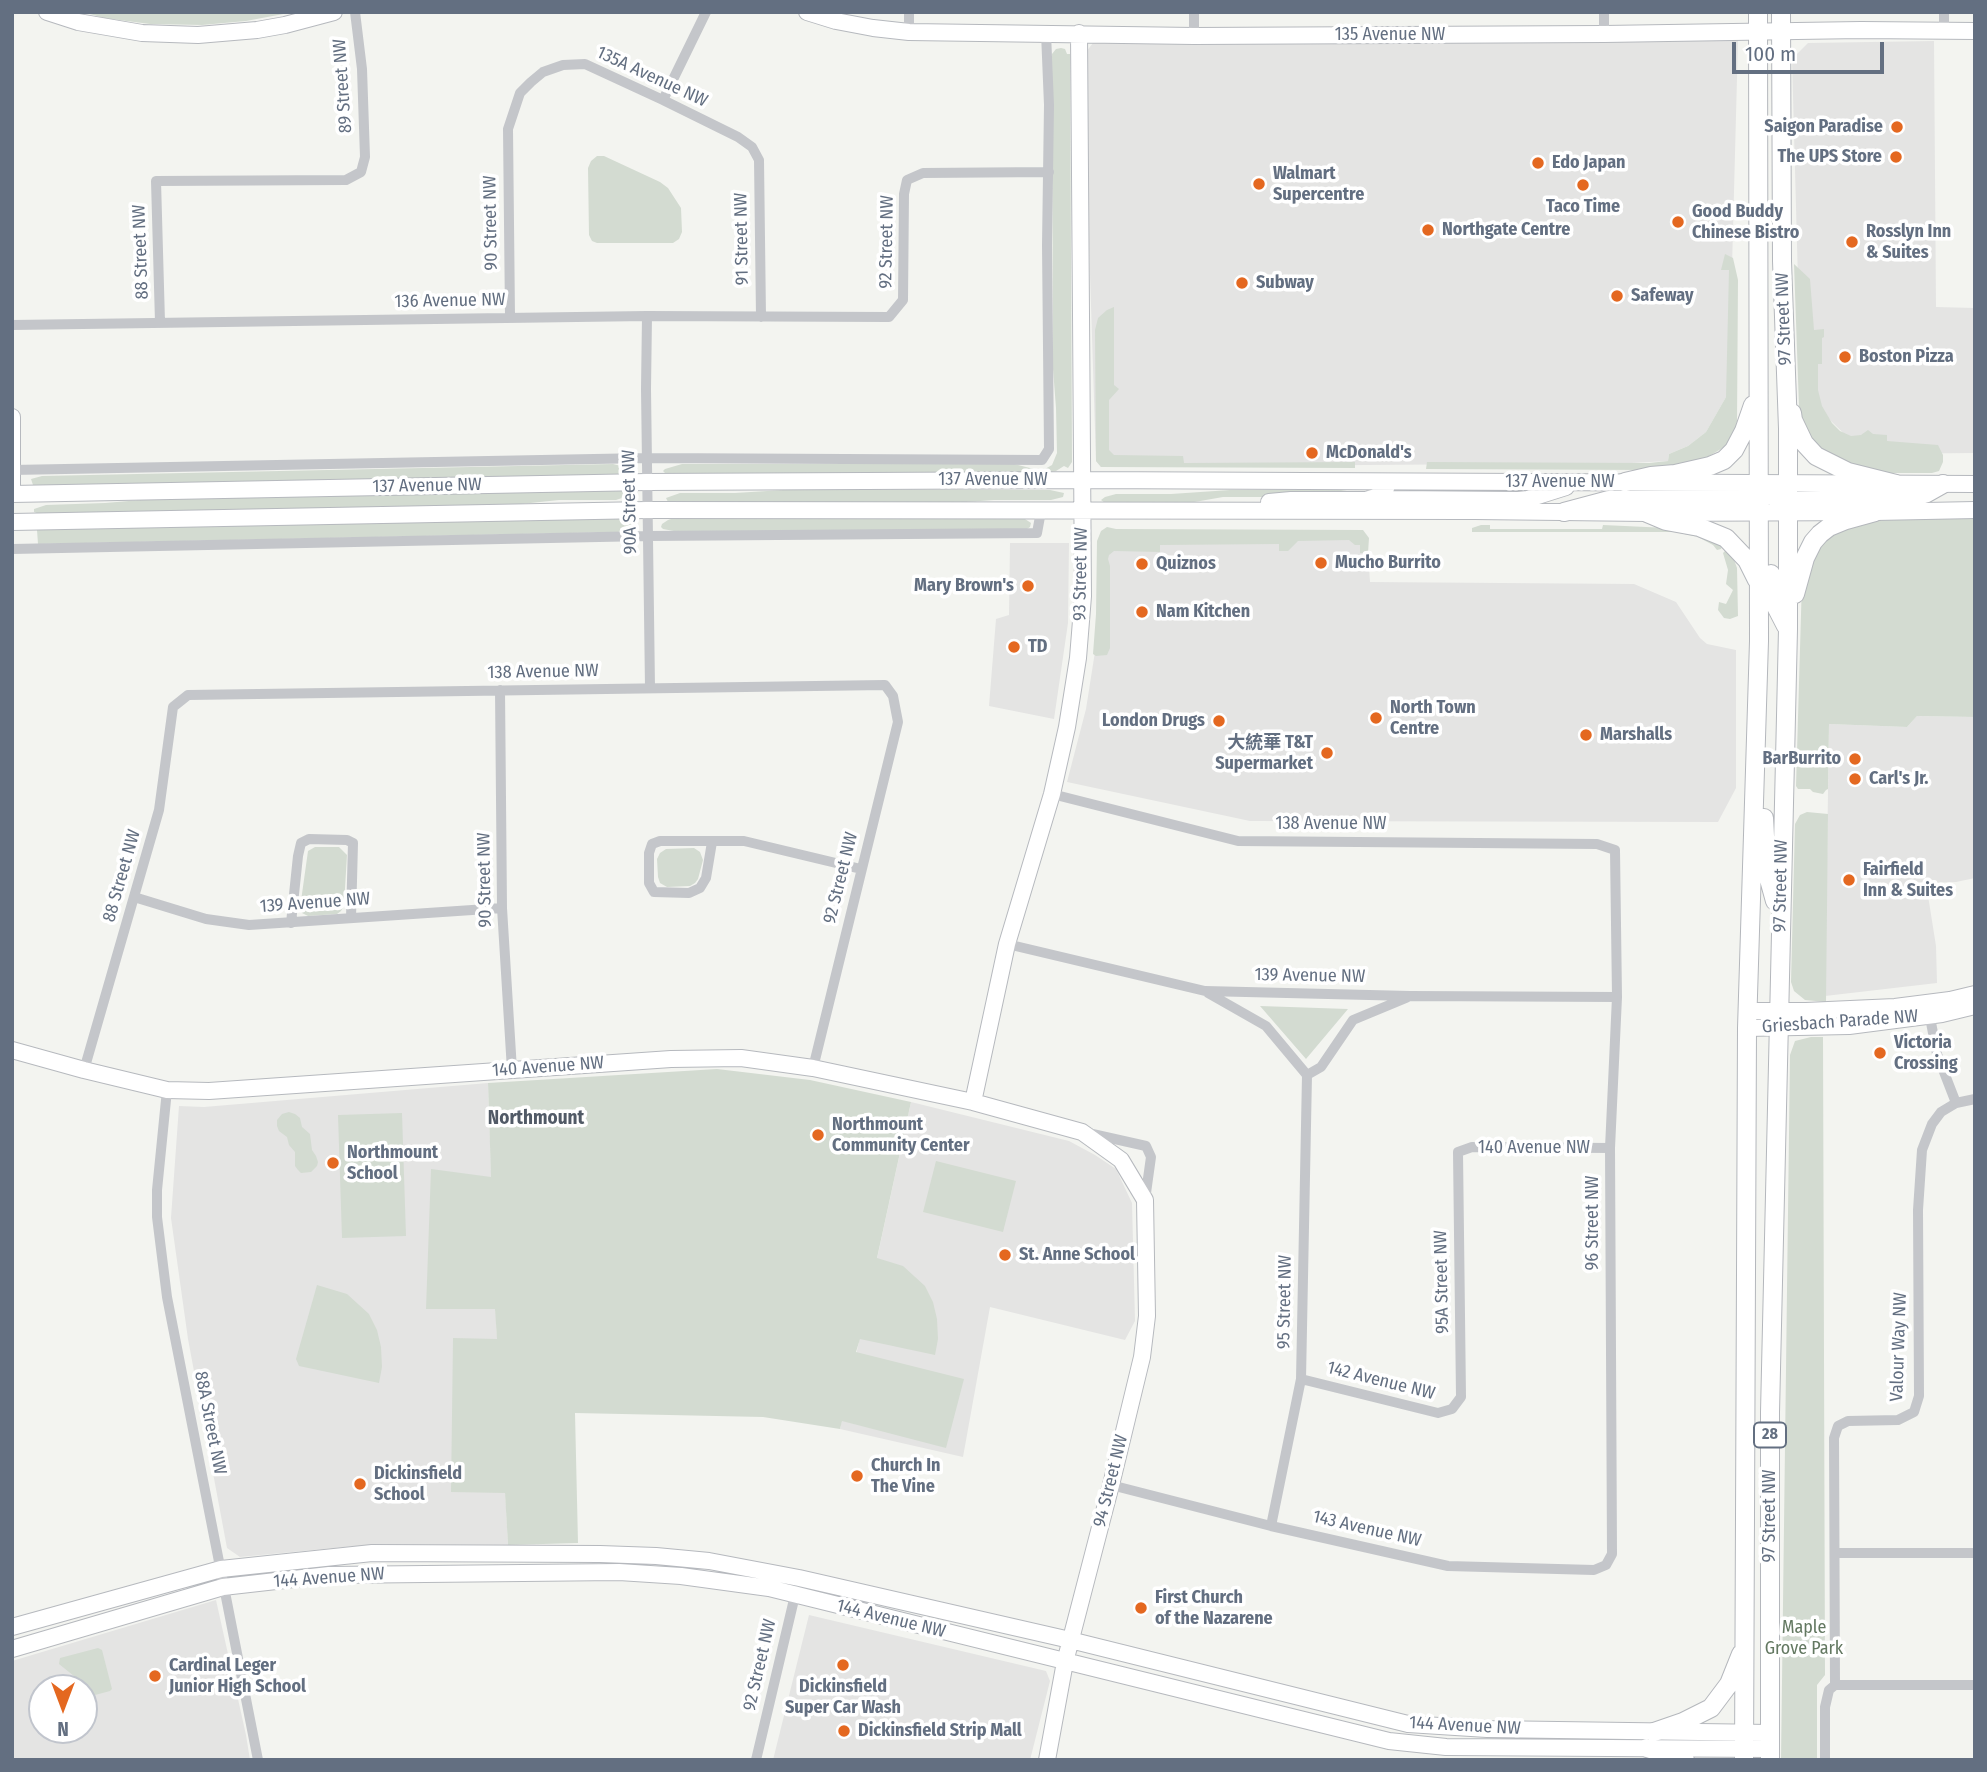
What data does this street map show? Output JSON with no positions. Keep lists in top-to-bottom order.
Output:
{
  "streets": {
    "main road": ["97 Street NW", "28"],
    "street": [
      "135 Avenue NW",
      "135A Avenue NW",
      "89 Street NW",
      "90 Street NW",
      "91 Street NW",
      "92 Street NW",
      "88 Street NW",
      "136 Avenue NW",
      "137 Avenue NW",
      "90A Street NW",
      "93 Street NW",
      "138 Avenue NW",
      "139 Avenue NW",
      "Griesbach Parade NW",
      "140 Avenue NW",
      "96 Street NW",
      "95A Street NW",
      "95 Street NW",
      "Valour Way NW",
      "142 Avenue NW",
      "88A Street NW",
      "94 Street NW",
      "143 Avenue NW",
      "144 Avenue NW"
    ]
  },
  "crossings": [
    ["135 Avenue NW", "97 Street NW"],
    ["135 Avenue NW", "93 Street NW"],
    ["135A Avenue NW", "90 Street NW"],
    ["135A Avenue NW", "91 Street NW"],
    ["89 Street NW", "88 Street NW"],
    ["90 Street NW", "136 Avenue NW"],
    ["90 Street NW", "138 Avenue NW"],
    ["90 Street NW", "139 Avenue NW"],
    ["90 Street NW", "140 Avenue NW"],
    ["91 Street NW", "136 Avenue NW"],
    ["92 Street NW", "136 Avenue NW"],
    ["92 Street NW", "137 Avenue NW"],
    ["92 Street NW", "138 Avenue NW"],
    ["92 Street NW", "140 Avenue NW"],
    ["92 Street NW", "144 Avenue NW"],
    ["88 Street NW", "136 Avenue NW"],
    ["88 Street NW", "138 Avenue NW"],
    ["88 Street NW", "139 Avenue NW"],
    ["88 Street NW", "140 Avenue NW"],
    ["136 Avenue NW", "90A Street NW"],
    ["97 Street NW", "137 Avenue NW"],
    ["97 Street NW", "Griesbach Parade NW"],
    ["97 Street NW", "144 Avenue NW"],
    ["137 Avenue NW", "90A Street NW"],
    ["137 Avenue NW", "93 Street NW"],
    ["90A Street NW", "138 Avenue NW"],
    ["93 Street NW", "138 Avenue NW"],
    ["93 Street NW", "139 Avenue NW"],
    ["93 Street NW", "140 Avenue NW"],
    ["138 Avenue NW", "96 Street NW"],
    ["139 Avenue NW", "96 Street NW"],
    ["140 Avenue NW", "96 Street NW"],
    ["140 Avenue NW", "95A Street NW"],
    ["140 Avenue NW", "88A Street NW"],
    ["140 Avenue NW", "94 Street NW"],
    ["96 Street NW", "143 Avenue NW"],
    ["95A Street NW", "142 Avenue NW"],
    ["95 Street NW", "142 Avenue NW"],
    ["95 Street NW", "143 Avenue NW"],
    ["88A Street NW", "144 Avenue NW"],
    ["94 Street NW", "143 Avenue NW"],
    ["94 Street NW", "144 Avenue NW"]
  ],
  "districts": ["Northmount"],
  "parks": ["Maple Grove Park"],
  "places": [
    "Saigon Paradise",
    "The UPS Store",
    "Edo Japan",
    "Walmart Supercentre",
    "Taco Time",
    "Good Buddy Chinese Bistro",
    "Northgate Centre",
    "Rosslyn Inn & Suites",
    "Subway",
    "Safeway",
    "Boston Pizza",
    "McDonald's",
    "Mucho Burrito",
    "Quiznos",
    "Mary Brown's",
    "Nam Kitchen",
    "TD",
    "North Town Centre",
    "London Drugs",
    "Marshalls",
    "大統華 T&T Supermarket",
    "BarBurrito",
    "Carl's Jr.",
    "Fairfield Inn & Suites",
    "Victoria Crossing",
    "Northmount Community Center",
    "Northmount School",
    "St. Anne School",
    "Church In The Vine",
    "Dickinsfield School",
    "First Church of the Nazarene",
    "Dickinsfield Super Car Wash",
    "Cardinal Leger Junior High School",
    "Dickinsfield Strip Mall"
  ],
  "scale_bar": "100 m",
  "north": "bottom"
}
